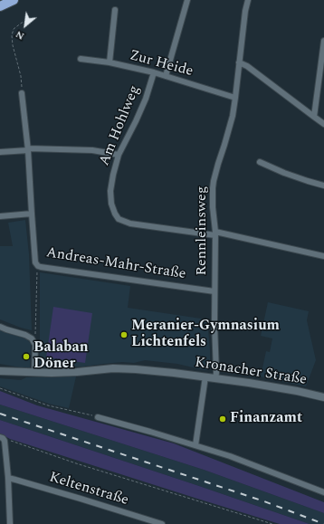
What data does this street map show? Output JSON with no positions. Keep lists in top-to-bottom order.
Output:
{
  "streets": {
    "street": [
      "Zur Heide",
      "Am Hohlweg",
      "Rennleinsweg",
      "Andreas-Mahr-Straße",
      "Kronacher Straße",
      "Keltenstraße"
    ]
  },
  "crossings": [
    ["Zur Heide", "Am Hohlweg"],
    ["Zur Heide", "Rennleinsweg"],
    ["Am Hohlweg", "Rennleinsweg"],
    ["Rennleinsweg", "Andreas-Mahr-Straße"],
    ["Rennleinsweg", "Kronacher Straße"]
  ],
  "places": ["Meranier-Gymnasium Lichtenfels", "Balaban Döner", "Finanzamt"],
  "north": "bottom left"
}
